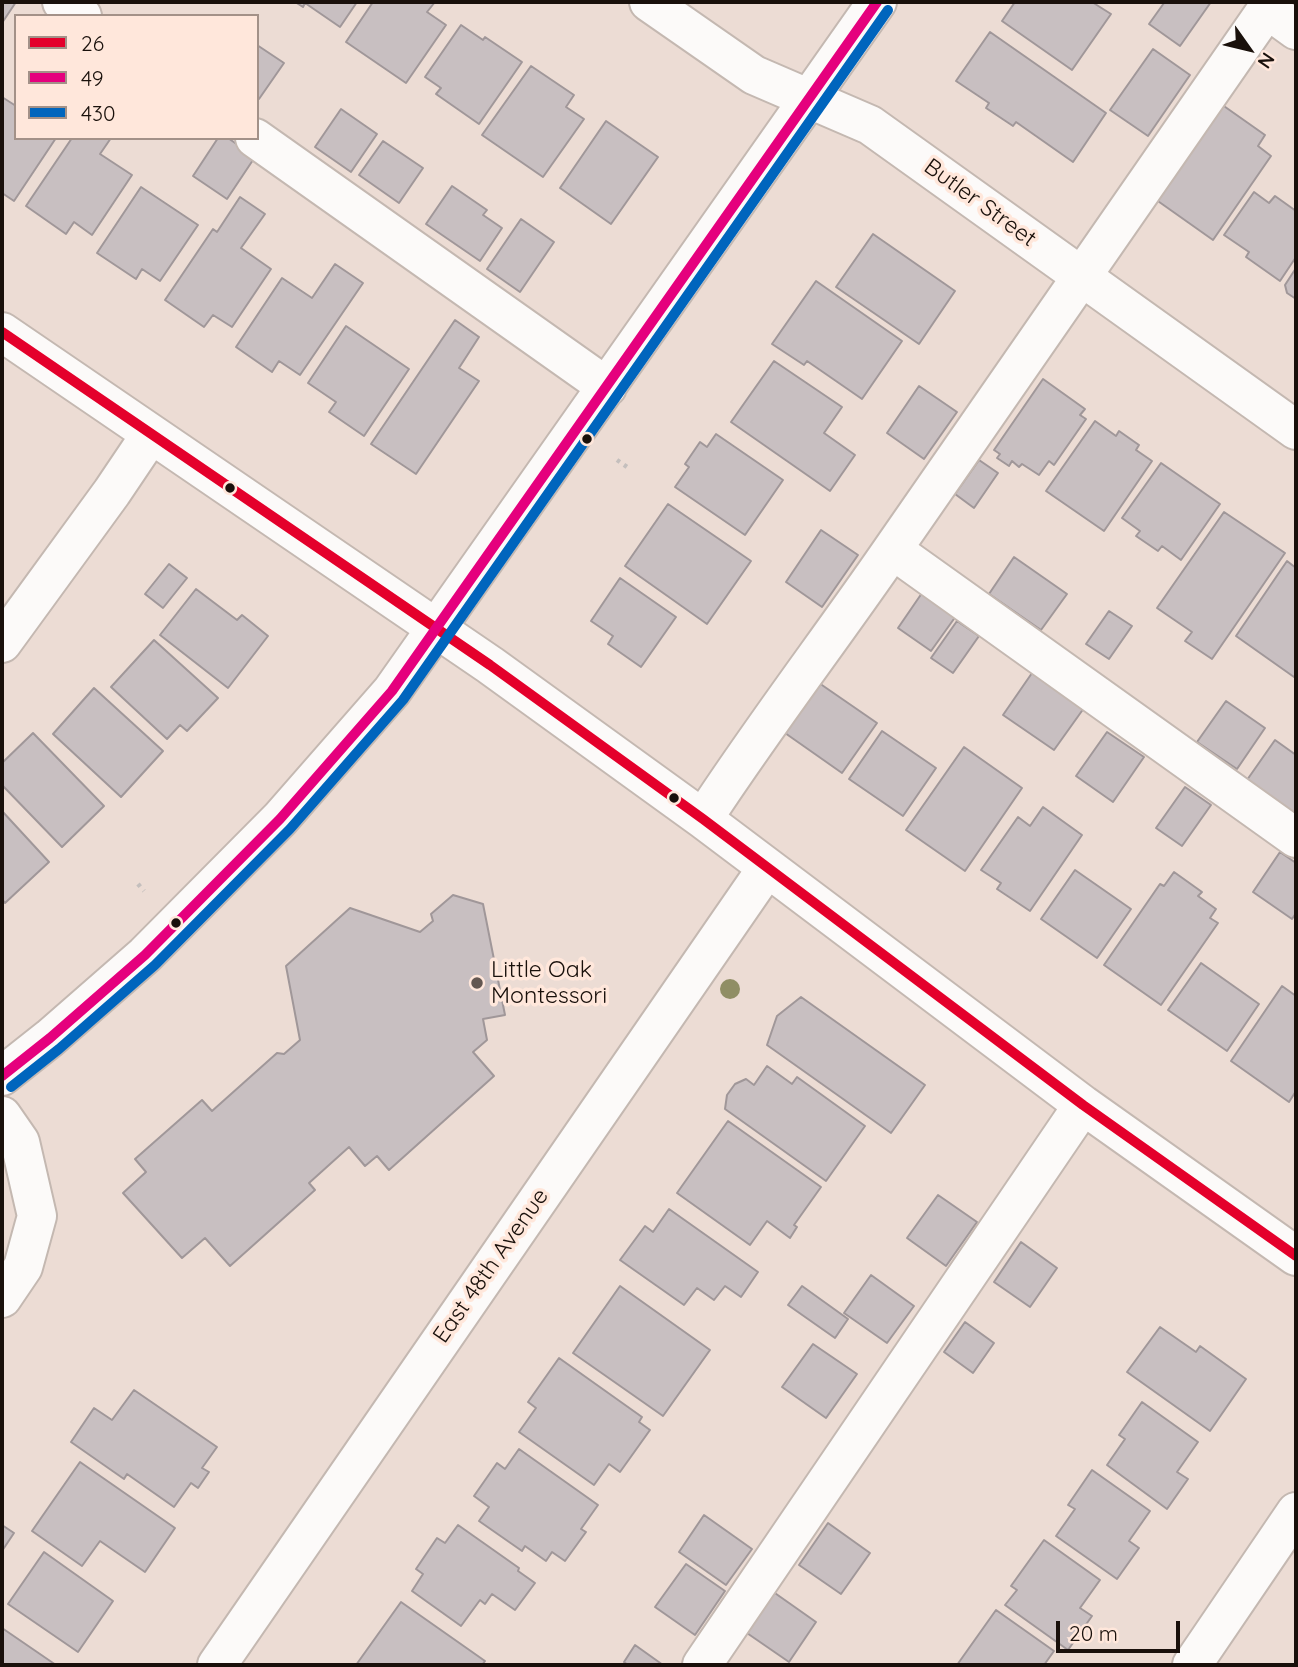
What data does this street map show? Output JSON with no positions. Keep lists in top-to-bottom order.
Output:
{
  "streets": {
    "street": ["Butler Street", "East 48th Avenue"]
  },
  "places": ["Little Oak Montessori"],
  "lines": ["transit line 49", "transit line 430", "transit line 26"],
  "legend": ["26", "49", "430"],
  "scale_bar": "20 m",
  "north": "bottom right"
}
